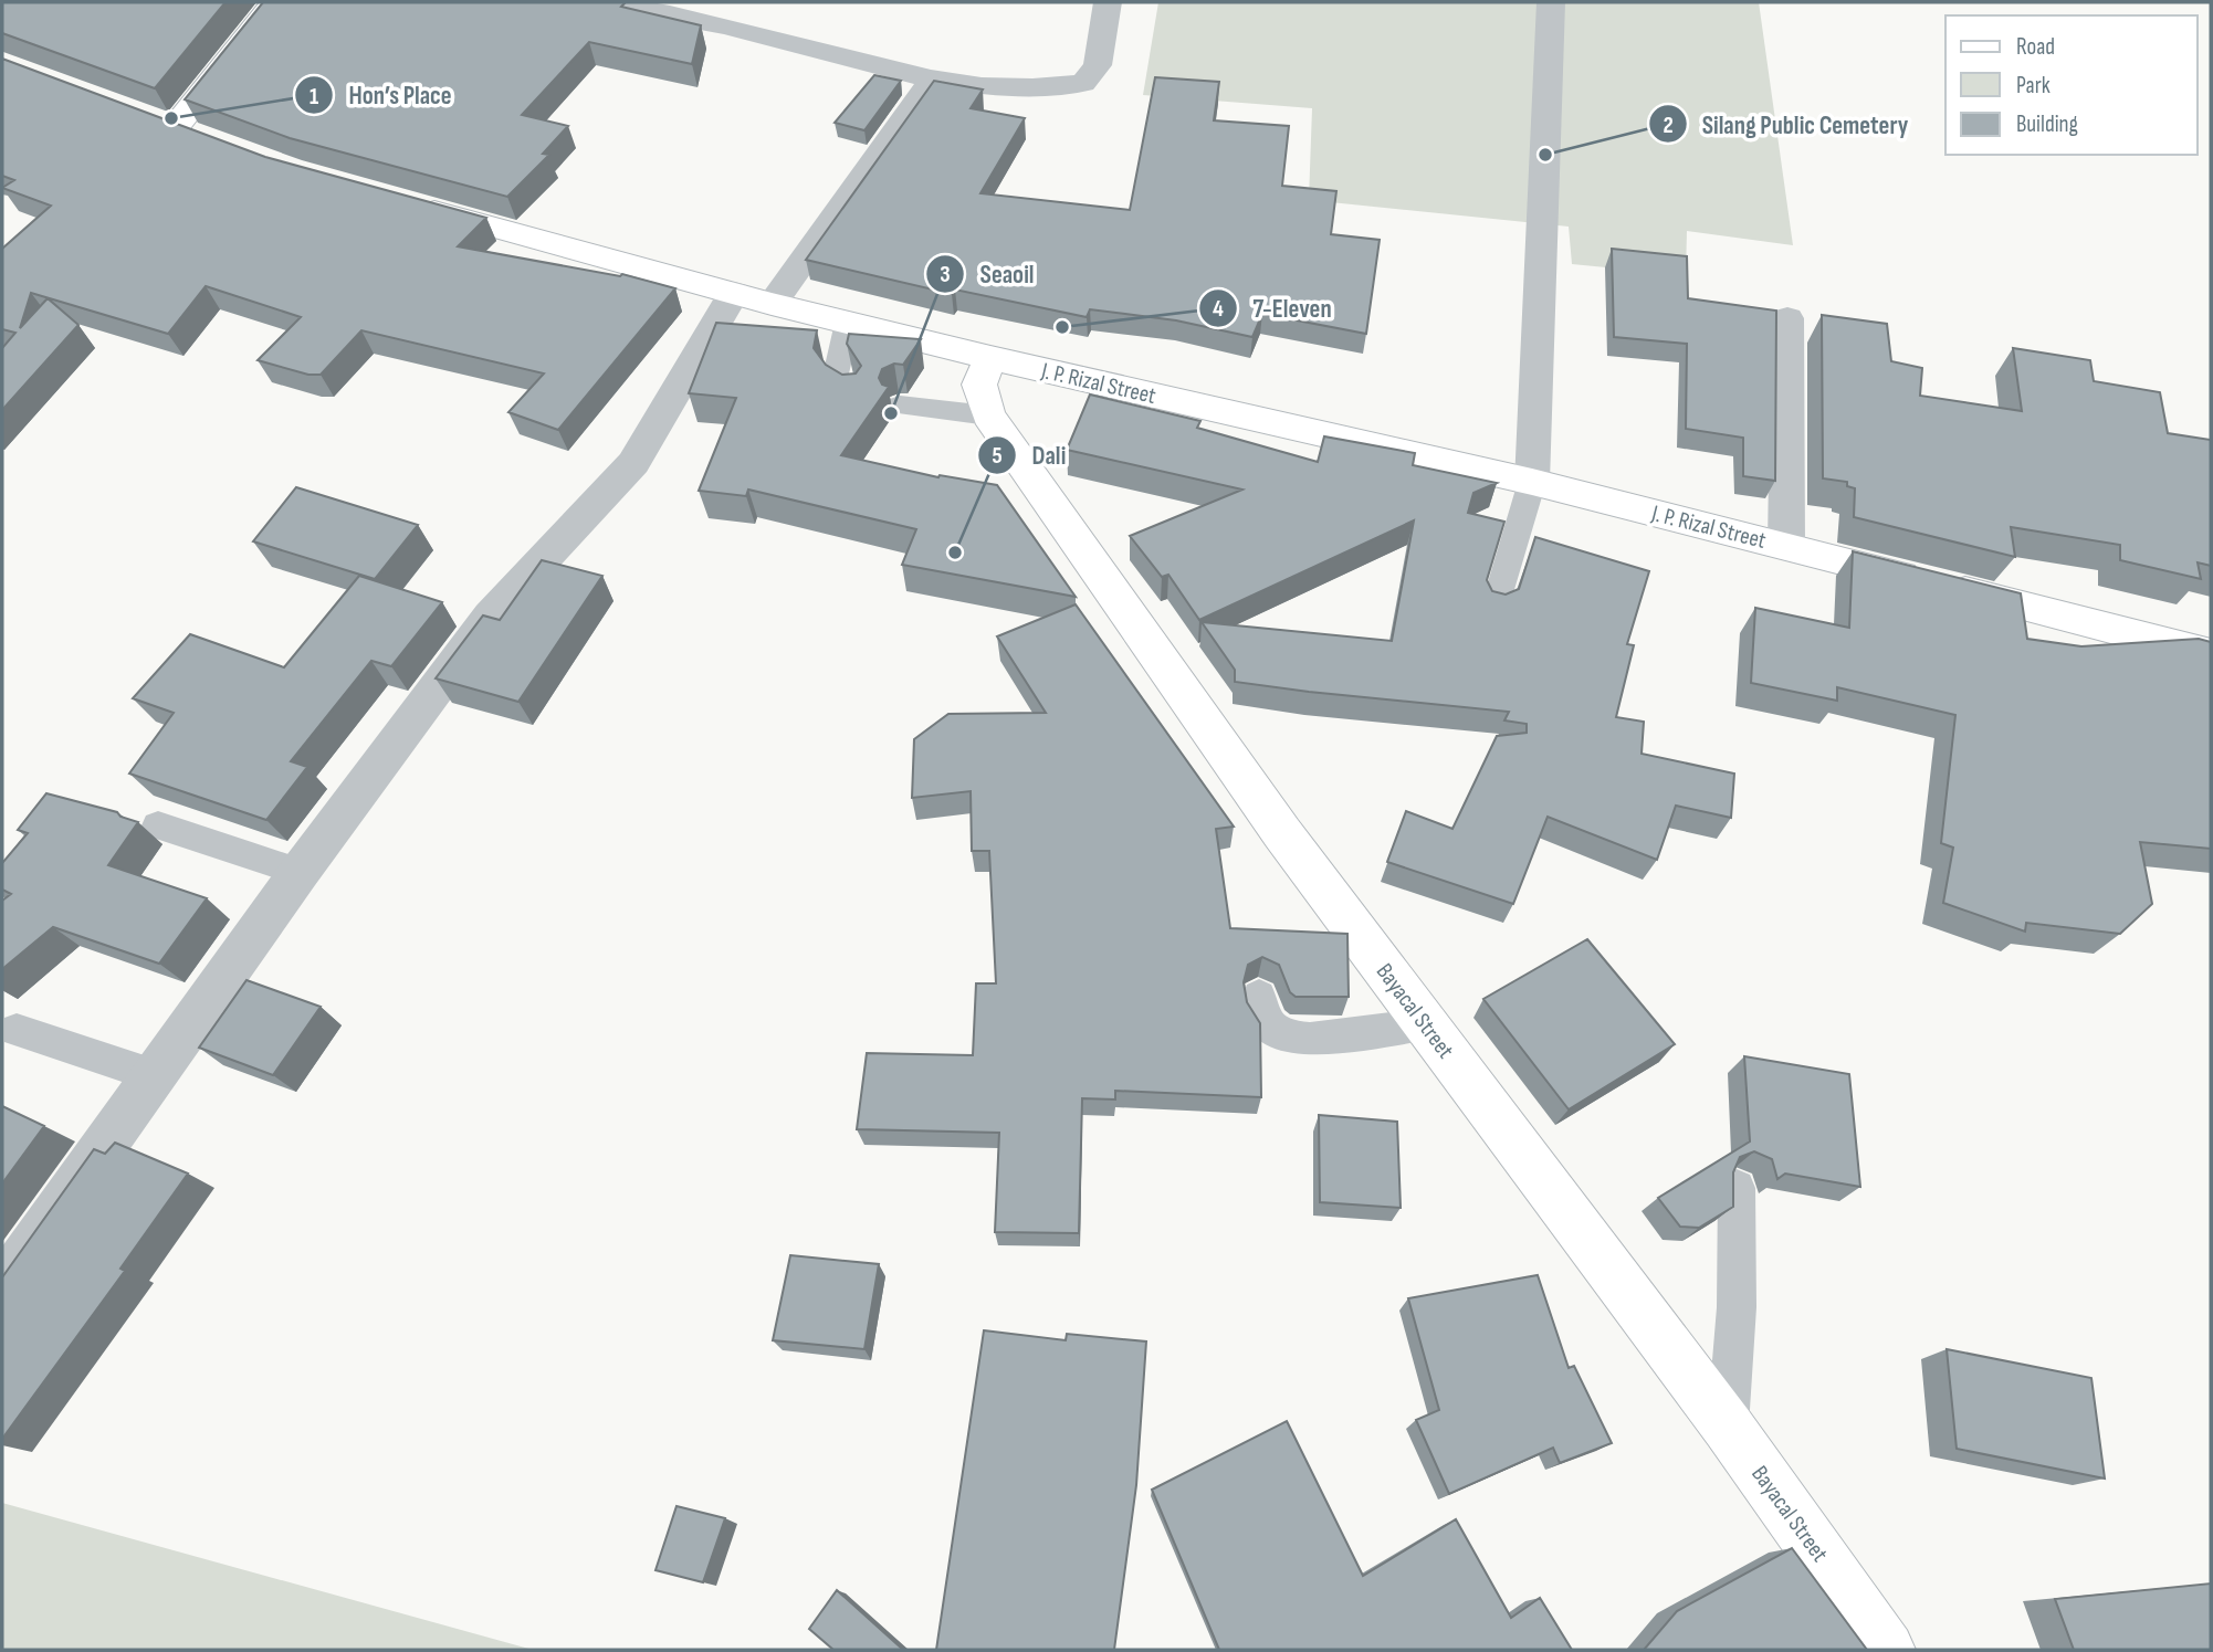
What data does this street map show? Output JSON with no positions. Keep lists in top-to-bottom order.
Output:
{
  "streets": {
    "main road": ["J. P. Rizal Street", "Bayacal Street"]
  },
  "crossings": [
    ["J. P. Rizal Street", "Bayacal Street"]
  ],
  "places": [
    "Hon’s Place",
    "Silang Public Cemetery",
    "7-Eleven",
    "Seaoil",
    "Dali"
  ],
  "legend": ["Road", "Park", "Building"]
}
